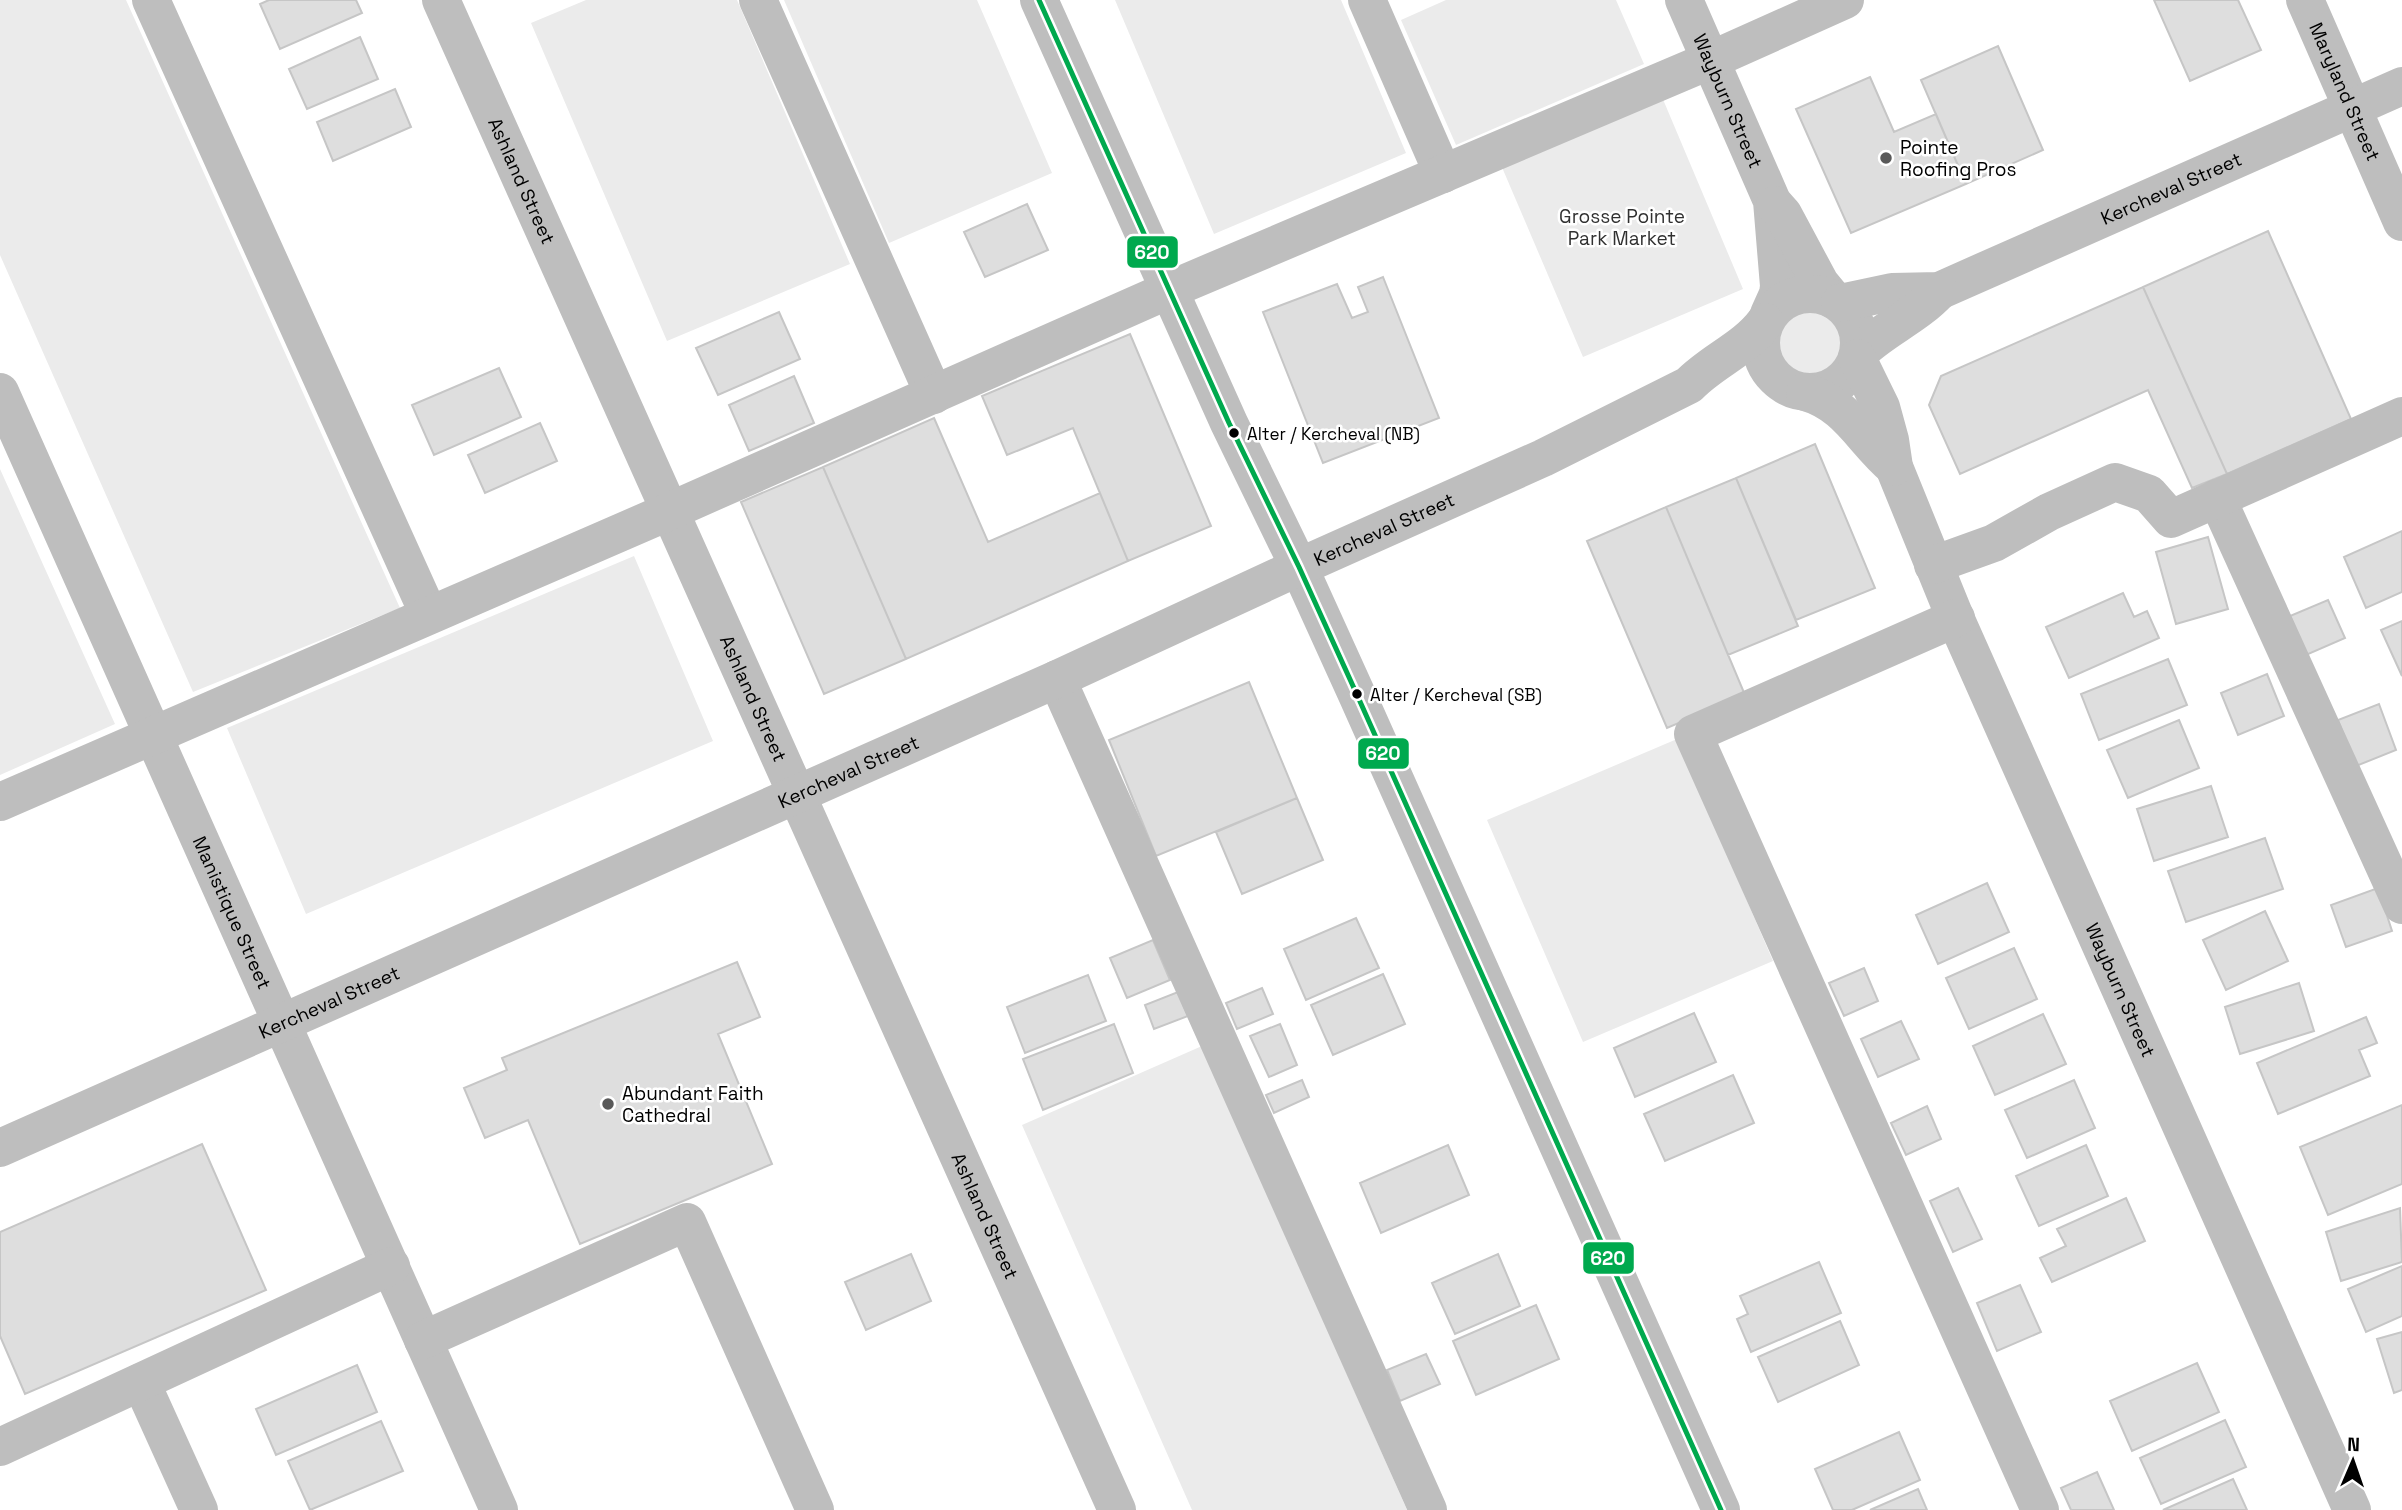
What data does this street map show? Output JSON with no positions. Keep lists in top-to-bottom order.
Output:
{
  "streets": {
    "street": [
      "Maryland Street",
      "Wayburn Street",
      "Ashland Street",
      "Kercheval Street",
      "Manistique Street"
    ]
  },
  "crossings": [
    ["Maryland Street", "Kercheval Street"],
    ["Wayburn Street", "Kercheval Street"],
    ["Ashland Street", "Kercheval Street"],
    ["Kercheval Street", "Manistique Street"]
  ],
  "parks": ["Grosse Pointe Park Market"],
  "places": [
    "Pointe Roofing Pros",
    "Alter / Kercheval (NB)",
    "Alter / Kercheval (SB)",
    "Abundant Faith Cathedral"
  ],
  "lines": ["transit line 620"],
  "north": "top"
}
